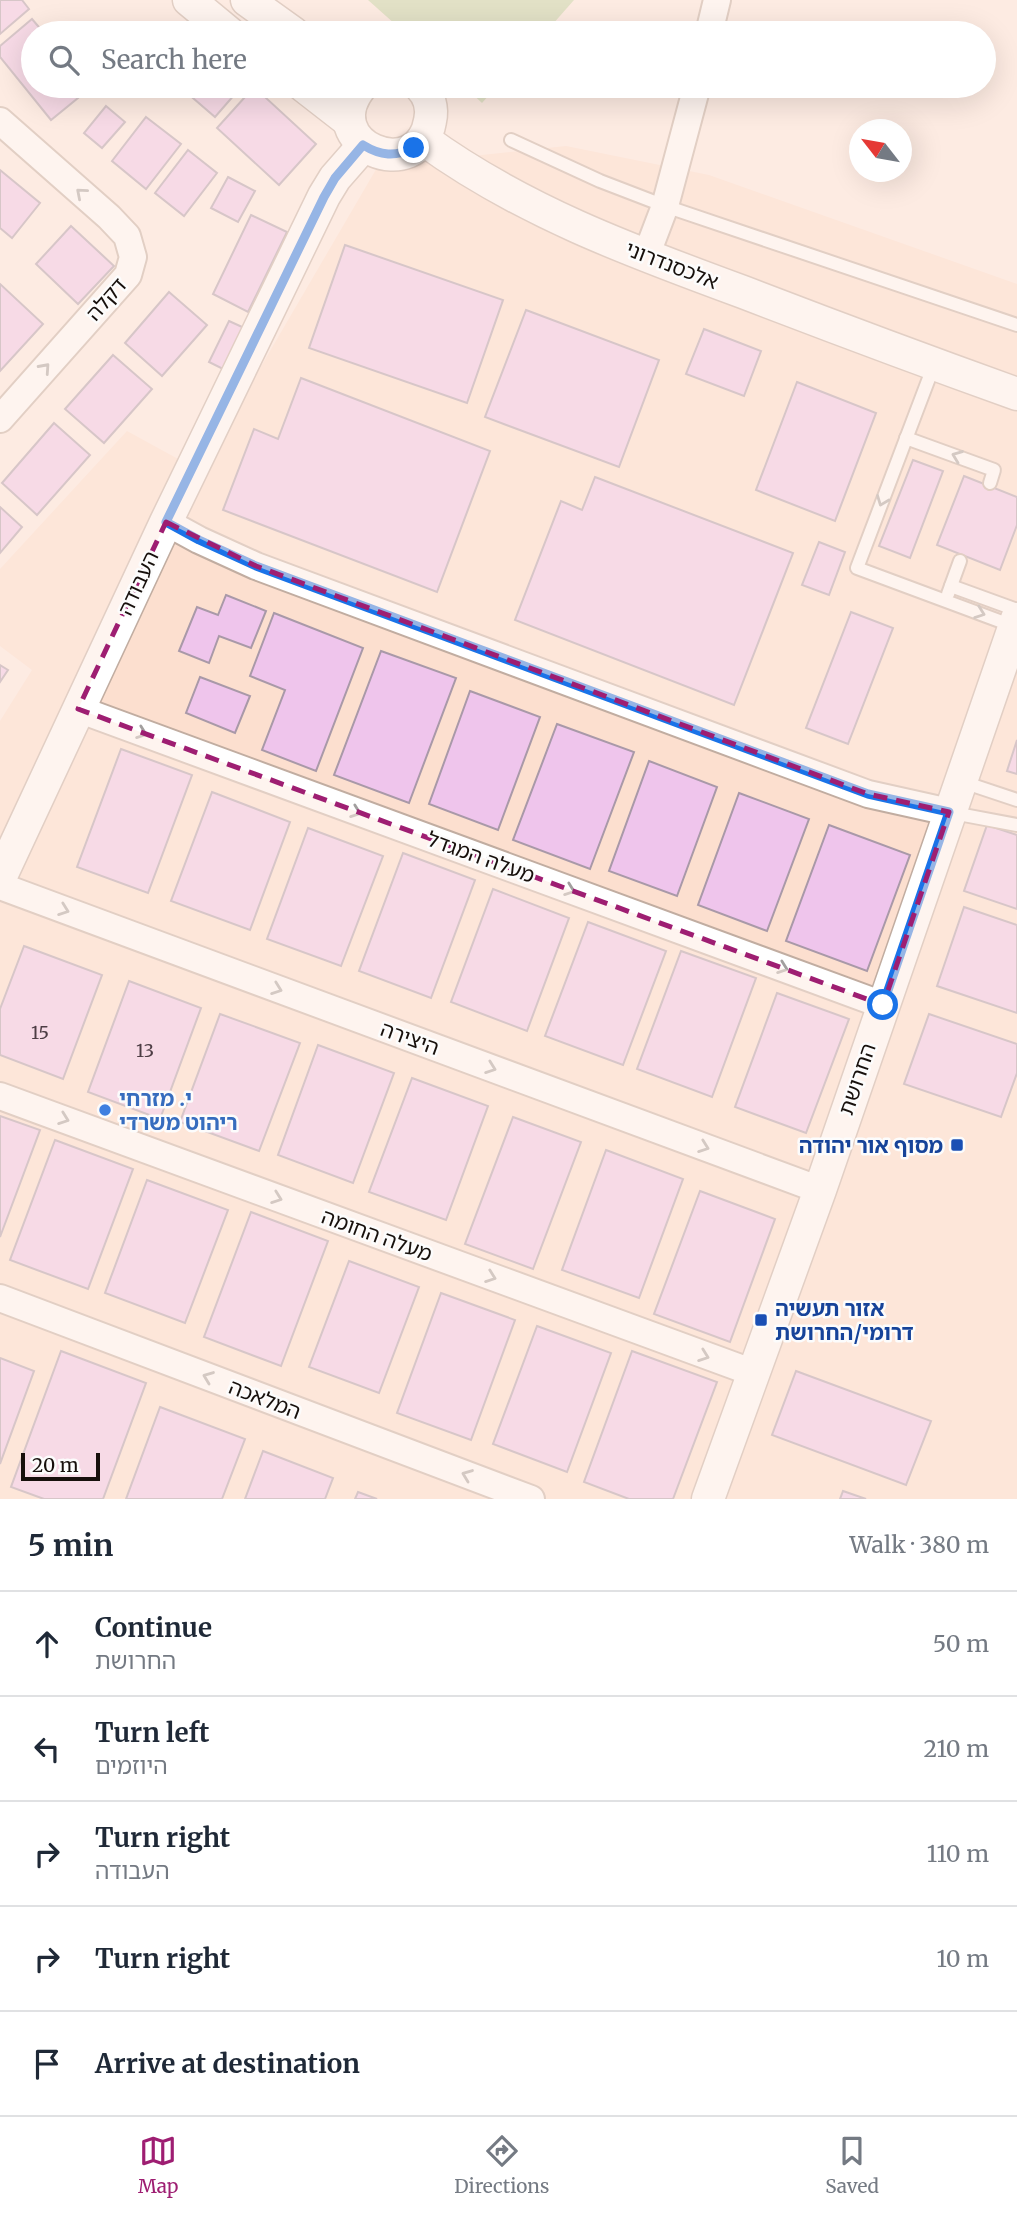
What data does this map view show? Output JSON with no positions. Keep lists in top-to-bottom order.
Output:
{
  "streets": {
    "street": [
      "אלכסנדרוני",
      "דקלה",
      "העבודה",
      "מעלה המגדל",
      "היצירה",
      "החרושת",
      "מעלה החומה",
      "המלאכה"
    ]
  },
  "crossings": [
    ["העבודה", "מעלה המגדל"],
    ["מעלה המגדל", "החרושת"],
    ["היצירה", "החרושת"],
    ["החרושת", "מעלה החומה"]
  ],
  "one_way": ["היצירה", "מעלה החומה", "המלאכה"],
  "places": {
    "other": ["י. מזרחי ריהוט משרדי"],
    "transit": ["מסוף אור יהודה", "אזור תעשיה דרומי/החרושת"]
  },
  "house_numbers": ["15", "13"],
  "scale_bar": "20 m",
  "north": "top left",
  "page": {
    "search": "Search here",
    "scale": "20 m",
    "heading": ["5 min", "Walk · 380 m"],
    "list": [
      ["Continue", "החרושת", "50 m"],
      ["Turn left", "היוזמים", "210 m"],
      ["Turn right", "העבודה", "110 m"],
      ["Turn right", "10 m"],
      "Arrive at destination"
    ],
    "nav": ["Map", "Directions", "Saved"]
  }
}
